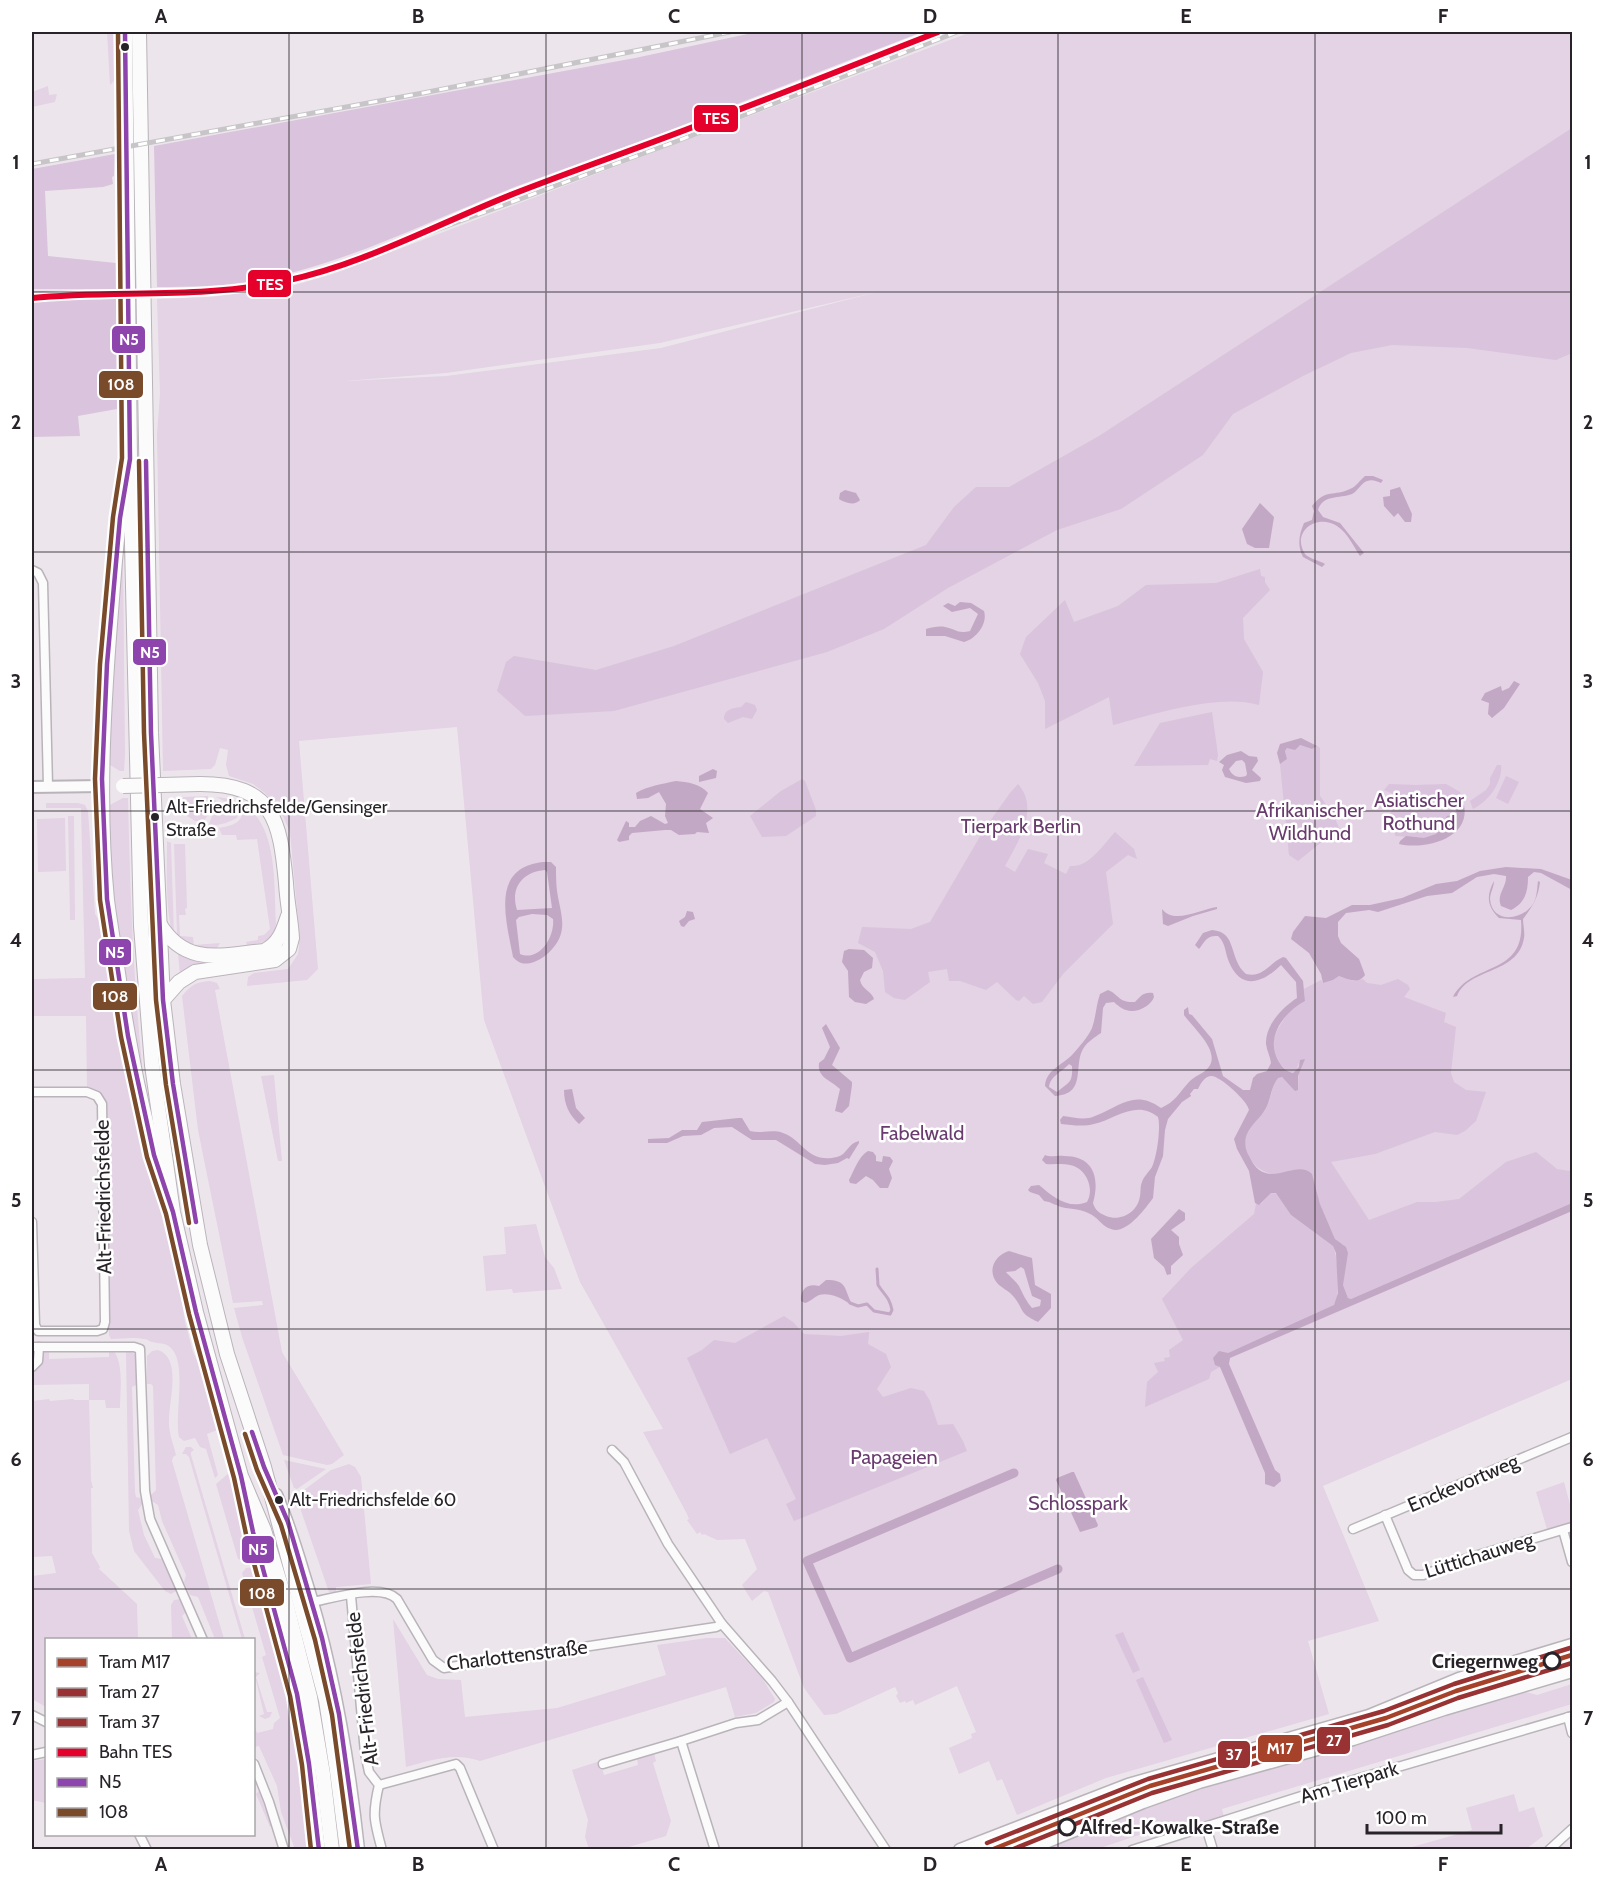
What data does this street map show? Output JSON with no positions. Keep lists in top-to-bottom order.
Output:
{
  "streets": {
    "main road": ["Alt-Friedrichsfelde", "Am Tierpark"],
    "street": ["Enckevortweg", "Lüttichauweg", "Charlottenstraße"]
  },
  "crossings": [
    ["Alt-Friedrichsfelde", "Charlottenstraße"],
    ["Enckevortweg", "Lüttichauweg"]
  ],
  "parks": [
    "Asiatischer Rothund",
    "Afrikanischer Wildhund",
    "Tierpark Berlin",
    "Fabelwald",
    "Papageien",
    "Schlosspark"
  ],
  "places": [
    "Alt-Friedrichsfelde/Gensinger Straße",
    "Alt-Friedrichsfelde 60",
    "Criegernweg",
    "Alfred-Kowalke-Straße"
  ],
  "lines": [
    "rail line TES",
    "transit line N5",
    "transit line 108",
    "tram line 37",
    "tram line M17",
    "tram line 27"
  ],
  "legend": [
    "Tram M17",
    "Tram 27",
    "Tram 37",
    "Bahn TES",
    "N5",
    "108"
  ],
  "scale_bar": "100 m",
  "grid": {
    "columns": [
      "A",
      "B",
      "C",
      "D",
      "E",
      "F"
    ],
    "rows": [
      "1",
      "2",
      "3",
      "4",
      "5",
      "6",
      "7"
    ]
  }
}
